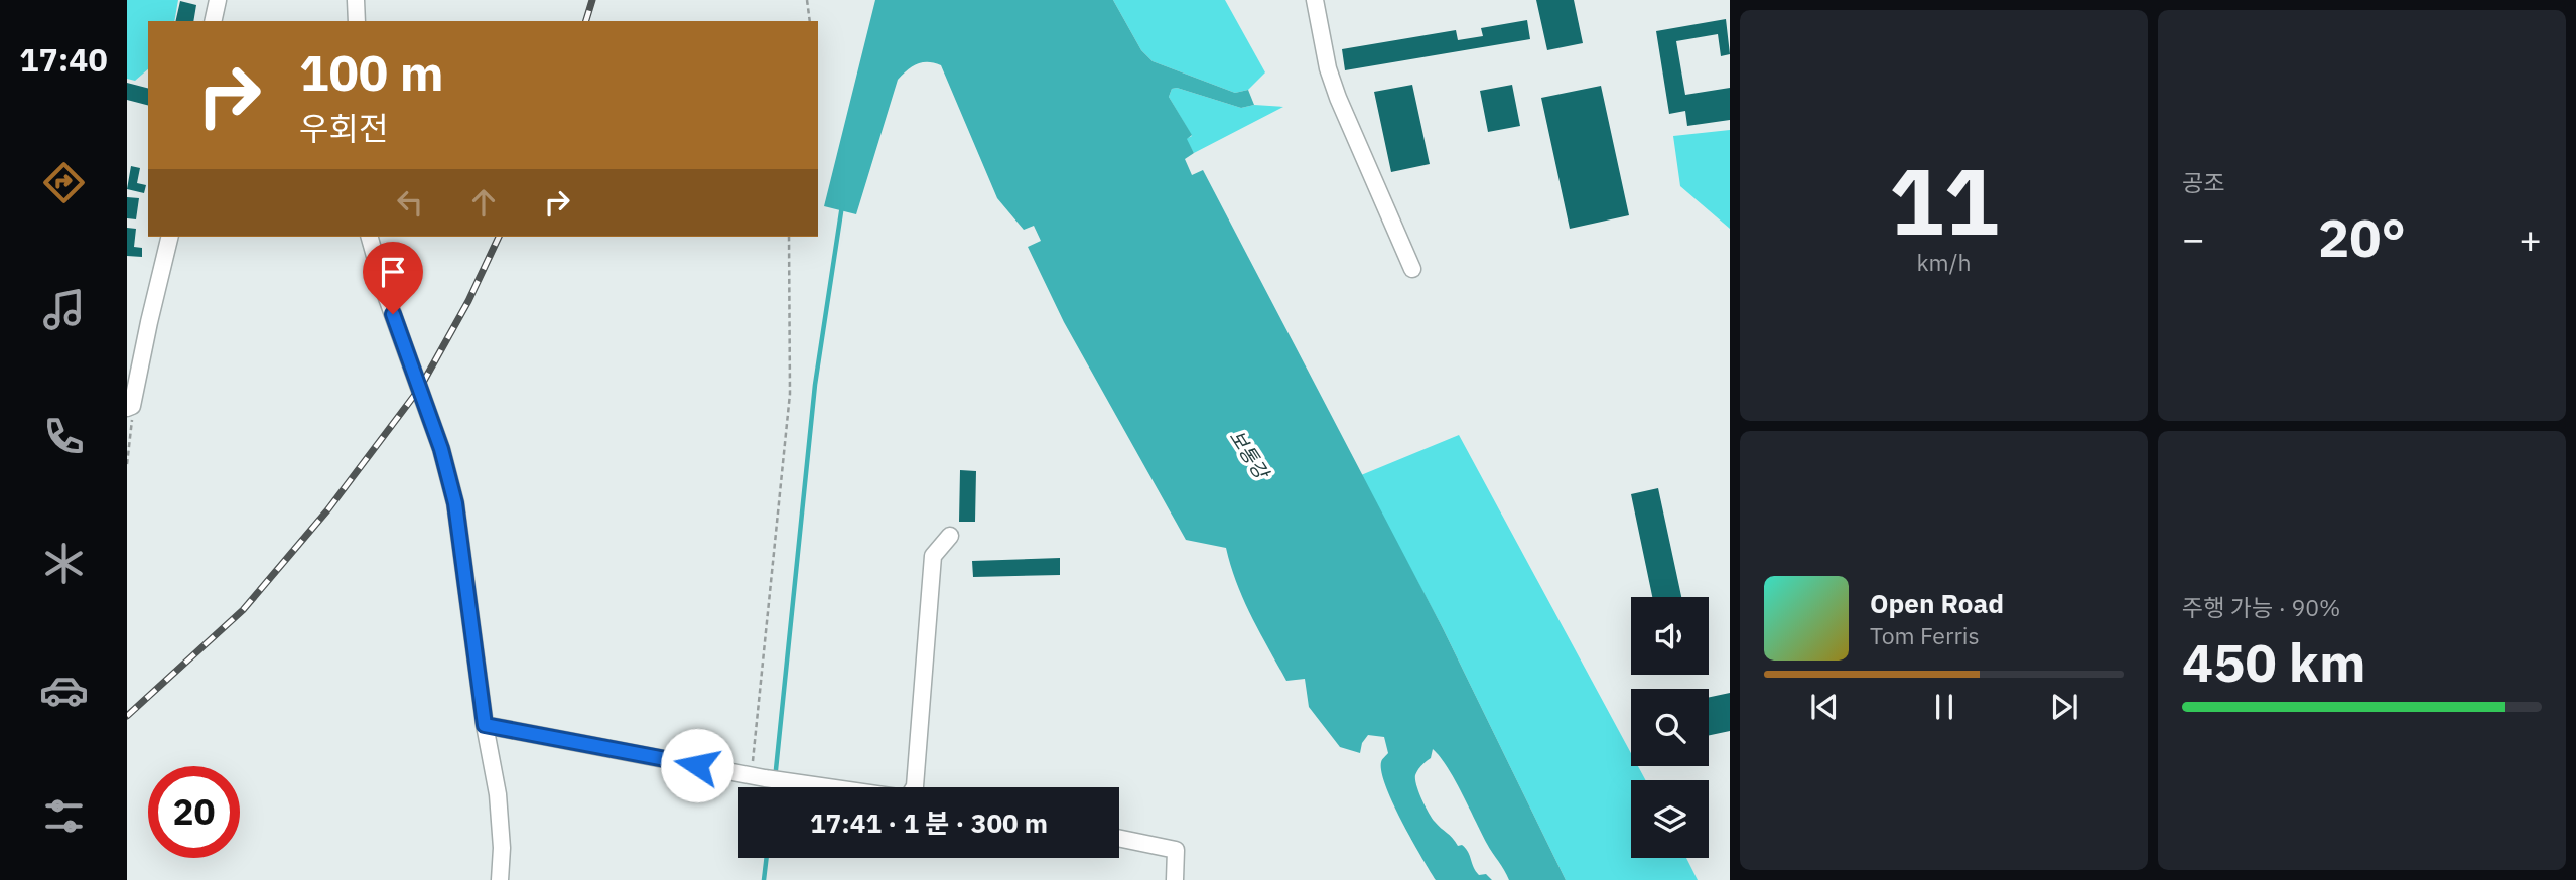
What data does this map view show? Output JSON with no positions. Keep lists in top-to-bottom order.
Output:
{
  "water": ["보통강"],
  "page": {
    "tabs": "17:40",
    "tile": [
      ["11", "km/h"],
      "공조",
      ["주행 가능 · 90%", "450 km"]
    ],
    "turn": ["100 m", "우회전"],
    "heat": ["−", "20°", "+"],
    "song": ["Open Road", "Tom Ferris"],
    "limit": "20",
    "trip": "17:41 · 1 분 · 300 m"
  }
}
